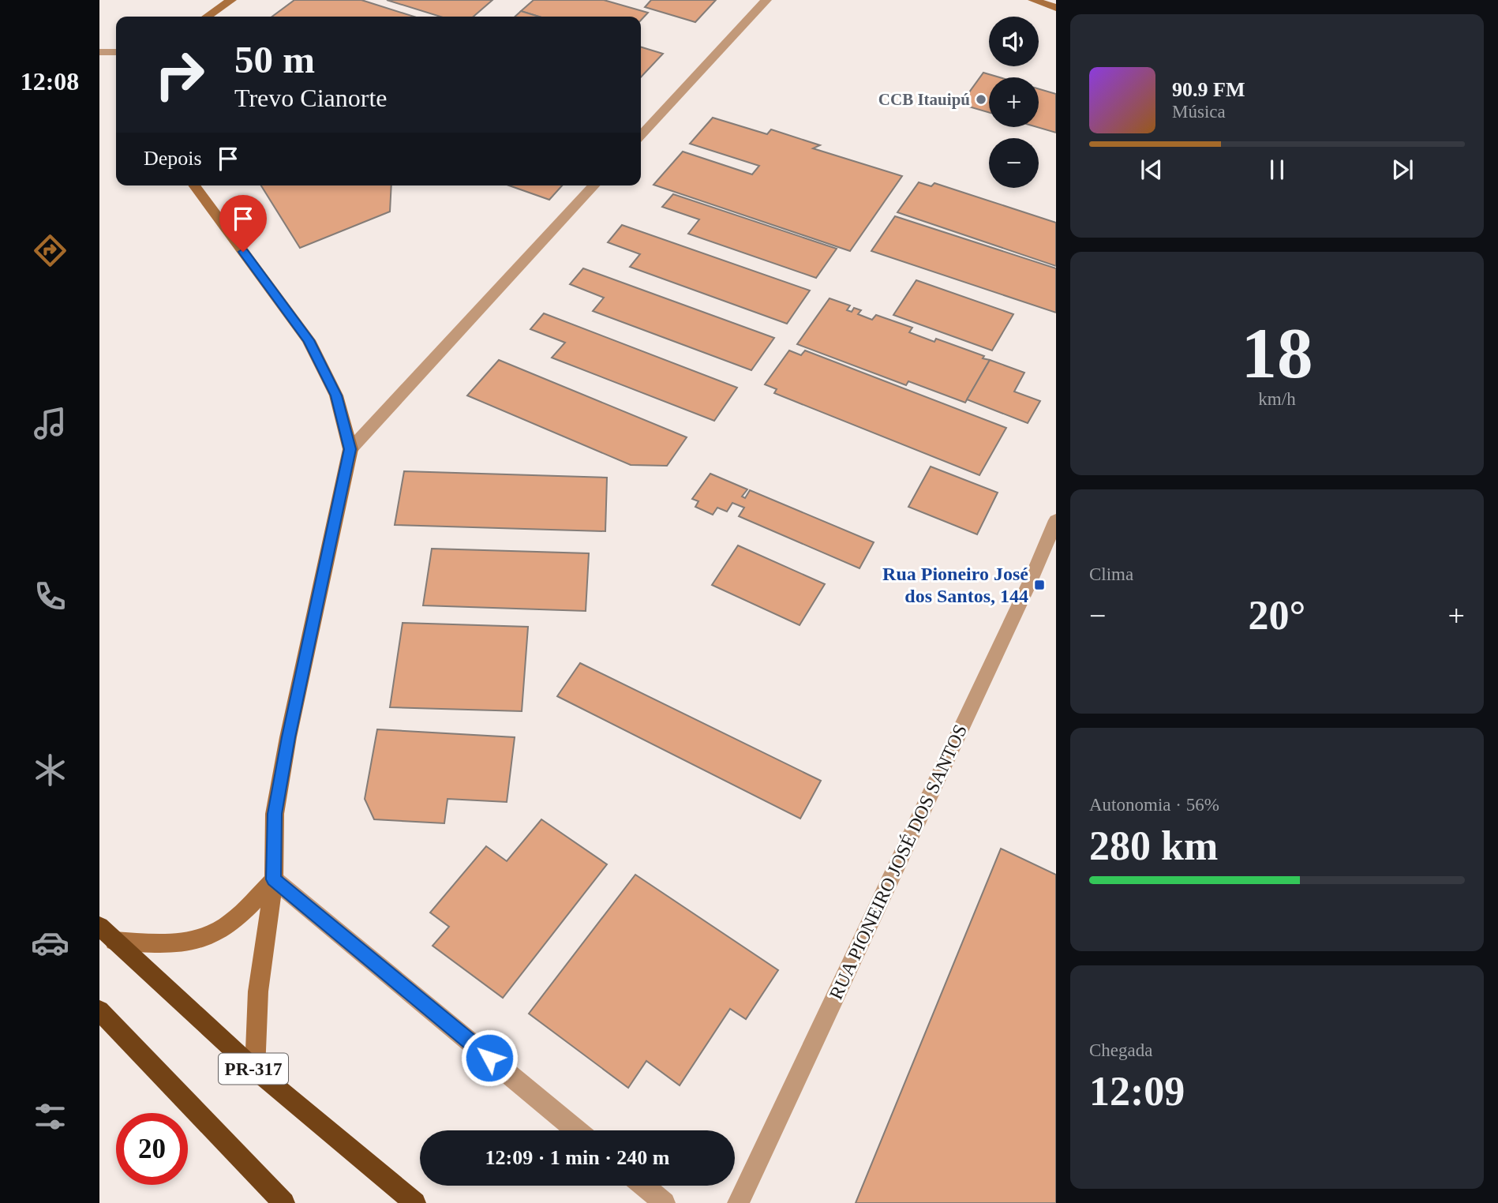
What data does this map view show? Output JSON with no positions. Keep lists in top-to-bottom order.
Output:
{
  "streets": {
    "highway": ["PR-317"],
    "street": ["RUA PIONEIRO JOSÉ DOS SANTOS"]
  },
  "places": {
    "other": ["CCB Itauipú"],
    "transit": ["Rua Pioneiro José dos Santos, 144"]
  },
  "page": {
    "tabs": "12:08",
    "map_buttons": ["+", "−"],
    "turn": ["50 m", "Trevo Cianorte"],
    "song": ["90.9 FM", "Música"],
    "then": "Depois",
    "tile": [
      ["18", "km/h"],
      "Clima",
      ["Autonomia · 56%", "280 km"],
      ["Chegada", "12:09"]
    ],
    "heat": ["−", "20°", "+"],
    "limit": "20",
    "trip": "12:09 · 1 min · 240 m"
  }
}
